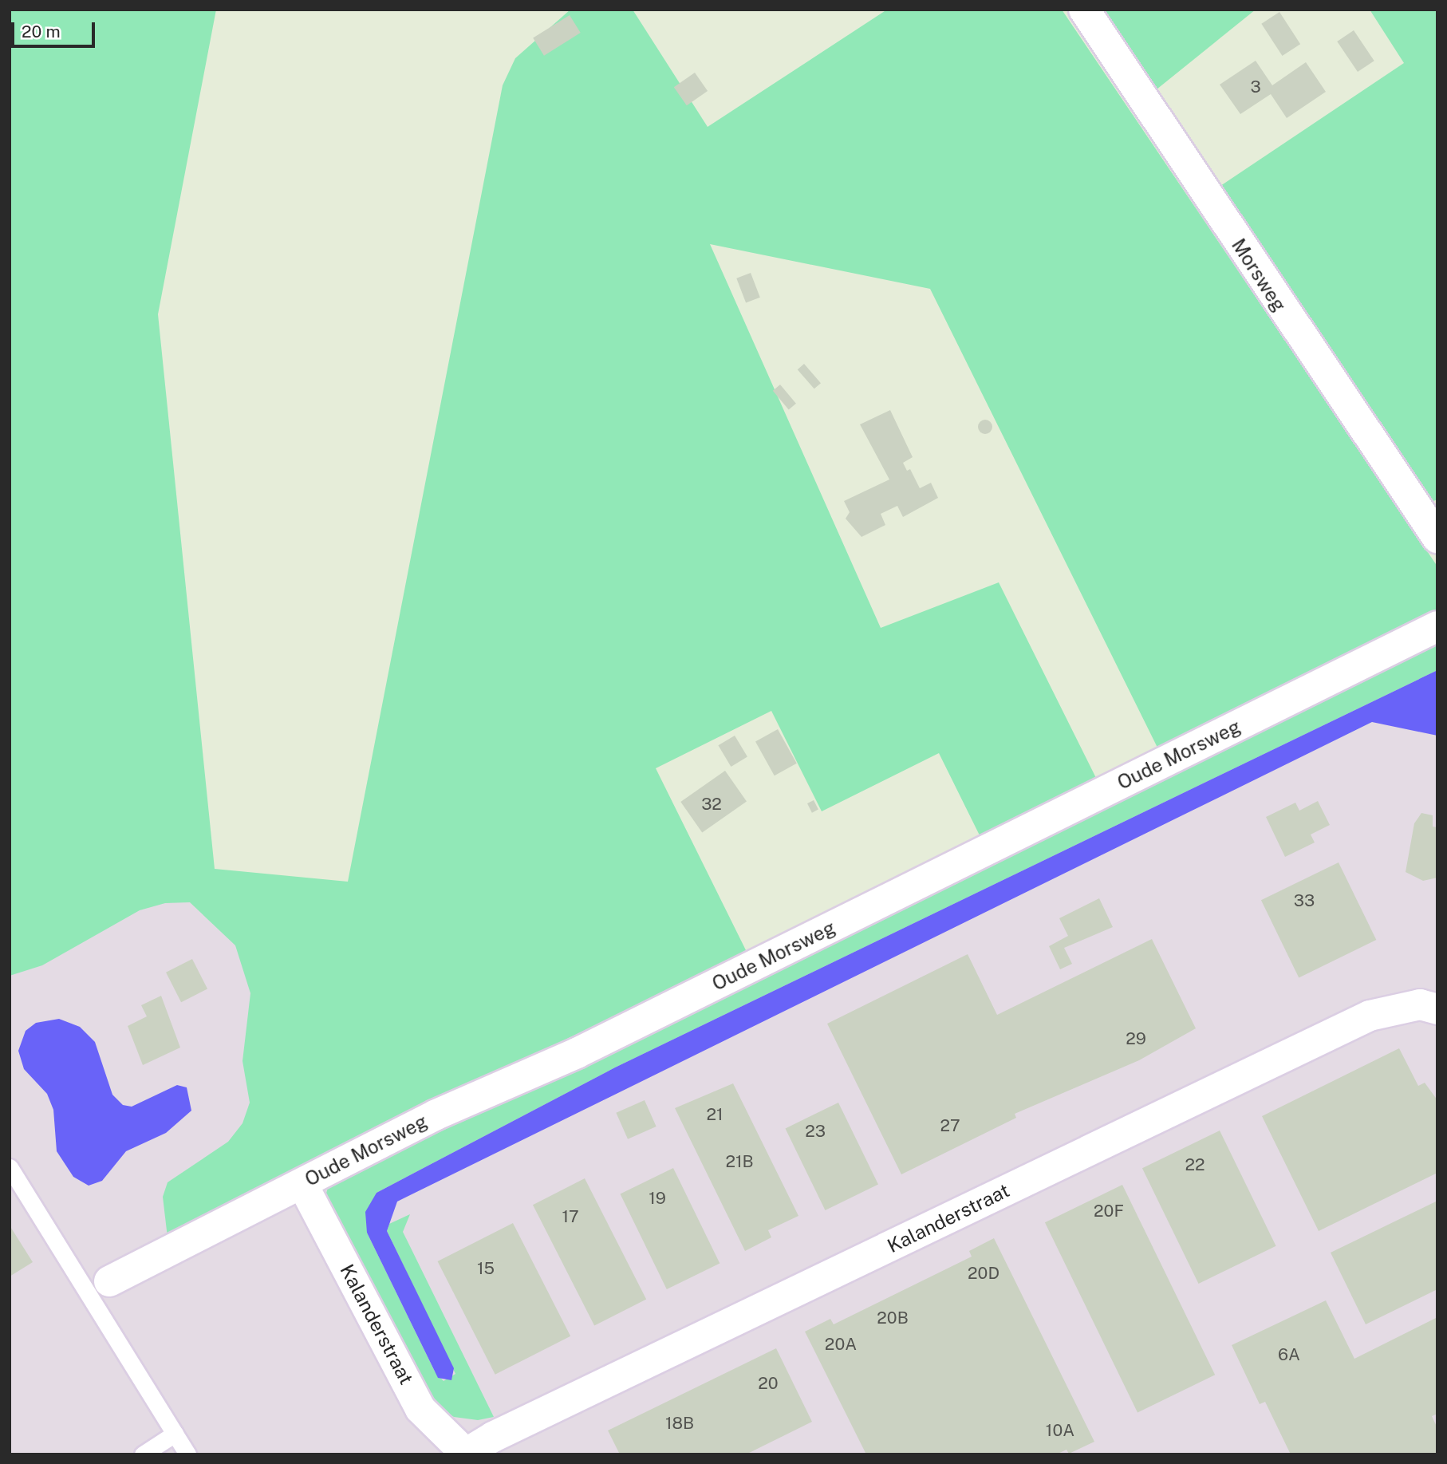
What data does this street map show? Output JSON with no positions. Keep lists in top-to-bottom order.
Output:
{
  "streets": {
    "street": ["Morsweg", "Oude Morsweg", "Kalanderstraat"]
  },
  "crossings": [
    ["Oude Morsweg", "Kalanderstraat"]
  ],
  "house_numbers": [
    "3",
    "32",
    "33",
    "29",
    "21",
    "27",
    "23",
    "21B",
    "22",
    "19",
    "20F",
    "17",
    "15",
    "20D",
    "20B",
    "20A",
    "6A",
    "20",
    "18B",
    "10A"
  ],
  "scale_bar": "20 m"
}
